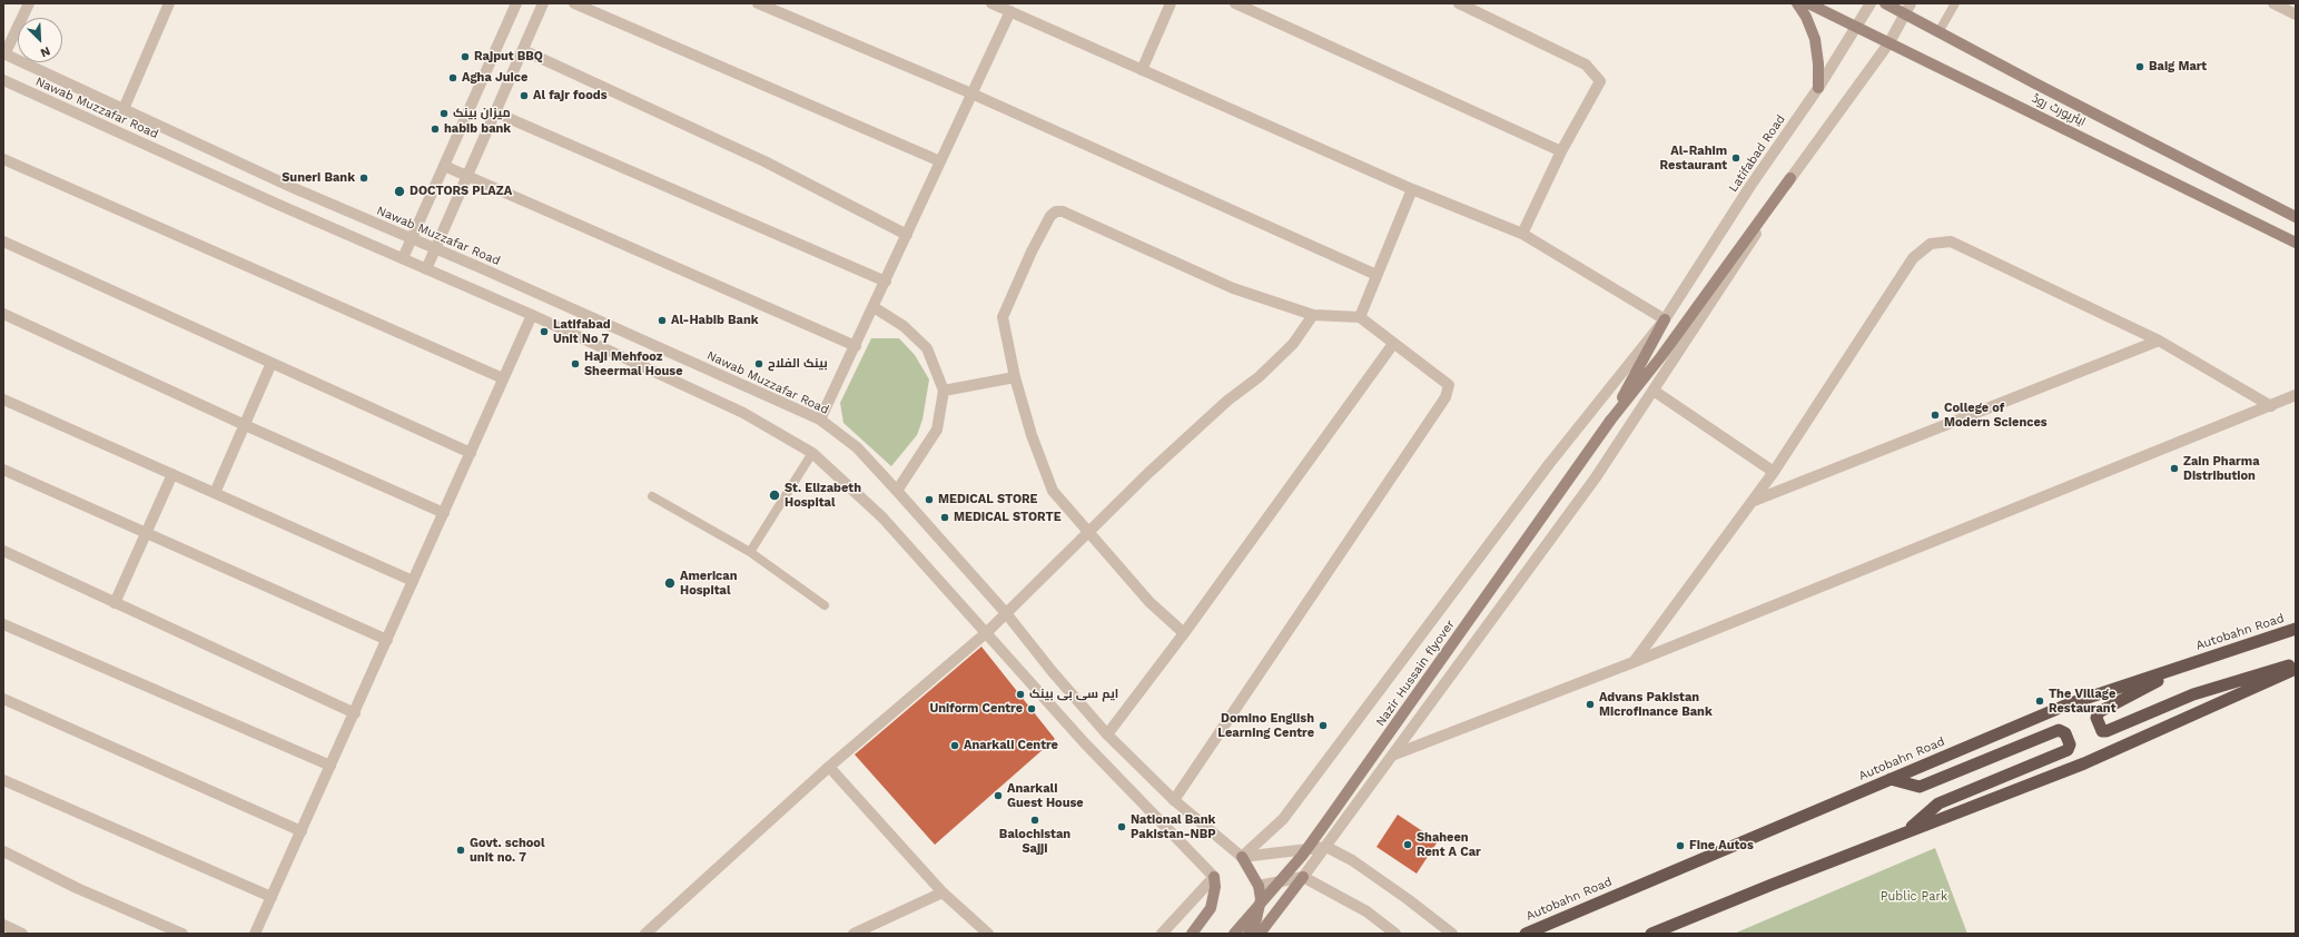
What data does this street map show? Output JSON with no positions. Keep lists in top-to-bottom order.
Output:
{
  "streets": {
    "highway": ["Autobahn Road"],
    "main road": ["ایئرپورٹ روڈ", "Nazir Hussain flyover"],
    "street": ["Nawab Muzzafar Road", "Latifabad Road"]
  },
  "crossings": [
    ["Nawab Muzzafar Road", "Latifabad Road"],
    ["ایئرپورٹ روڈ", "Latifabad Road"]
  ],
  "parks": ["Public Park"],
  "places": [
    "Rajput BBQ",
    "Baig Mart",
    "Agha Juice",
    "Al fajr foods",
    "میزان بینک",
    "habib bank",
    "Al-Rahim Restaurant",
    "Suneri Bank",
    "DOCTORS PLAZA",
    "Al-Habib Bank",
    "Latifabad Unit No 7",
    "Haji Mehfooz Sheermal House",
    "بینک الفلاح",
    "College of Modern Sciences",
    "Zain Pharma Distribution",
    "St. Elizabeth Hospital",
    "MEDICAL STORE",
    "MEDICAL STORTE",
    "American Hospital",
    "ایم سی بی بینک",
    "The Village Restaurant",
    "Advans Pakistan Microfinance Bank",
    "Uniform Centre",
    "Domino English Learning Centre",
    "Anarkali Centre",
    "Anarkali Guest House",
    "Balochistan Sajji",
    "National Bank Pakistan-NBP",
    "Shaheen Rent A Car",
    "Fine Autos",
    "Govt. school unit no. 7"
  ],
  "north": "bottom right"
}
